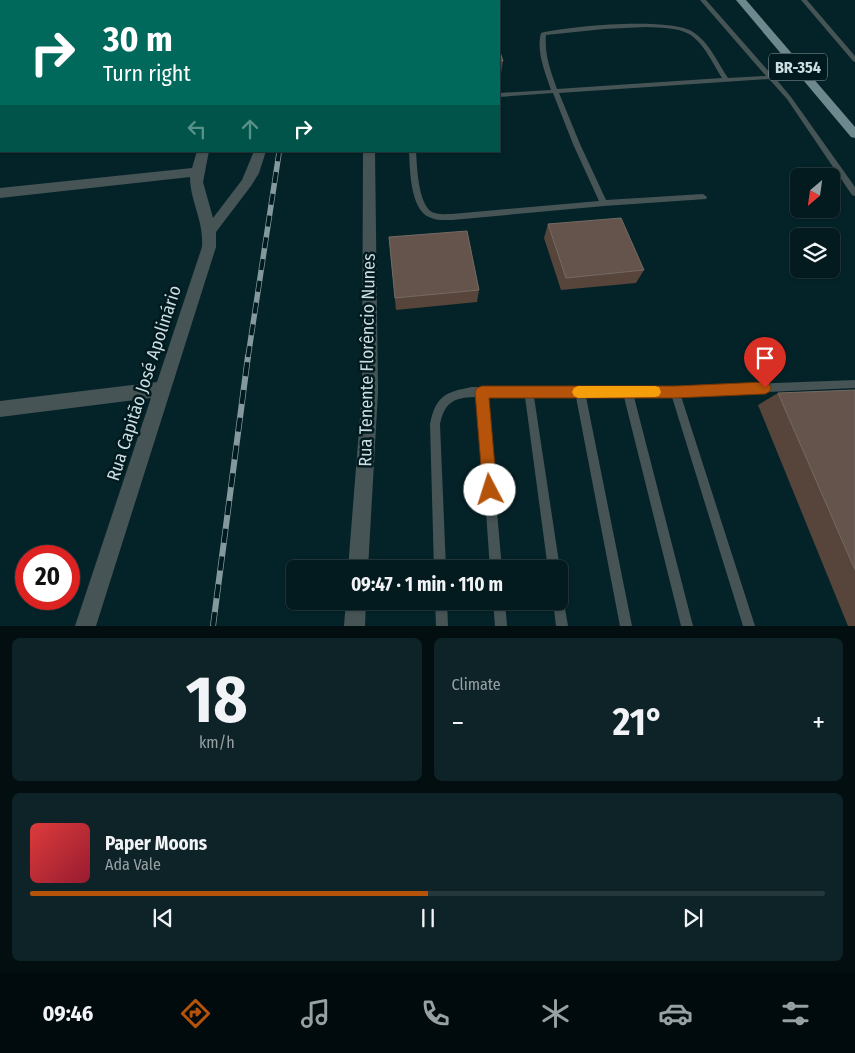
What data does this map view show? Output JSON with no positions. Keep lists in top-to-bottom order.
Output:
{
  "streets": {
    "main road": ["BR-354"],
    "street": ["Rua Tenente Florêncio Nunes", "Rua Capitão José Apolinário"]
  },
  "north": "bottom left",
  "page": {
    "turn": ["30 m", "Turn right"],
    "limit": "20",
    "trip": "09:47 · 1 min · 110 m",
    "tile": [
      ["18", "km/h"],
      "Climate"
    ],
    "heat": ["−", "21°", "+"],
    "song": ["Paper Moons", "Ada Vale"],
    "tabs": "09:46"
  }
}
